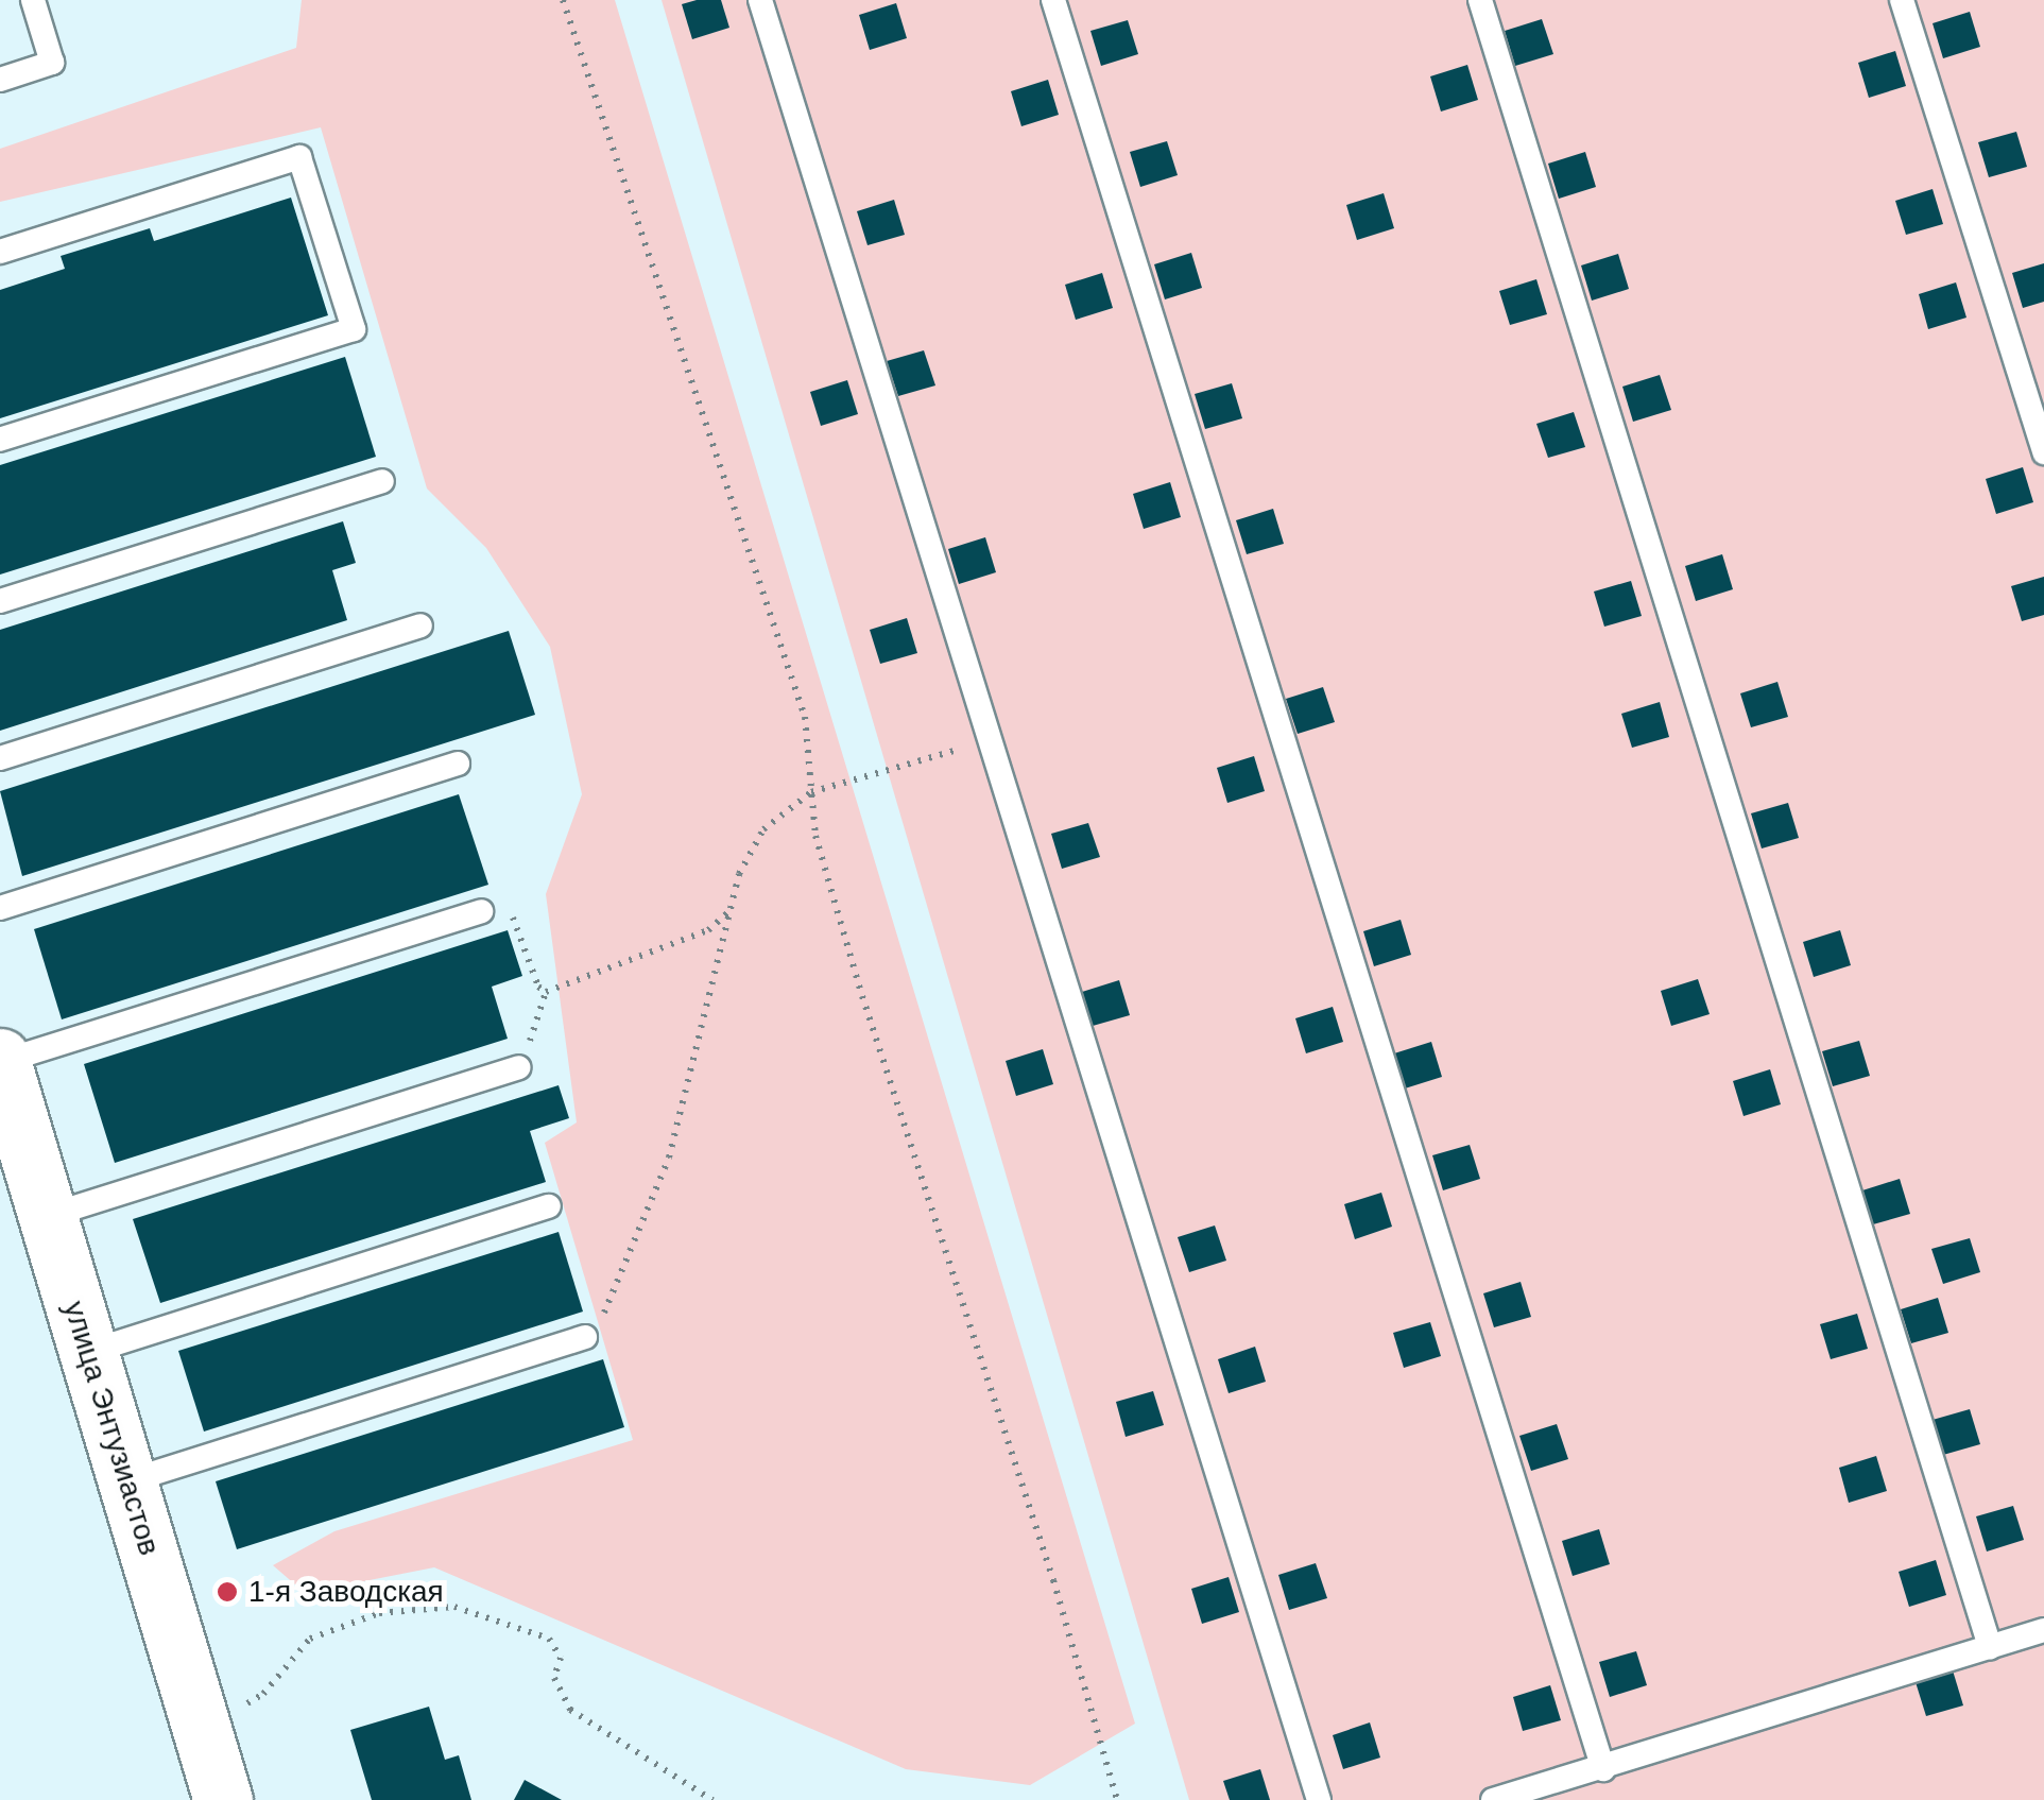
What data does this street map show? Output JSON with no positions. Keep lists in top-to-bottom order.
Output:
{
  "streets": {
    "main road": ["улица Энтузиастов"]
  },
  "places": ["1-я Заводская"]
}
